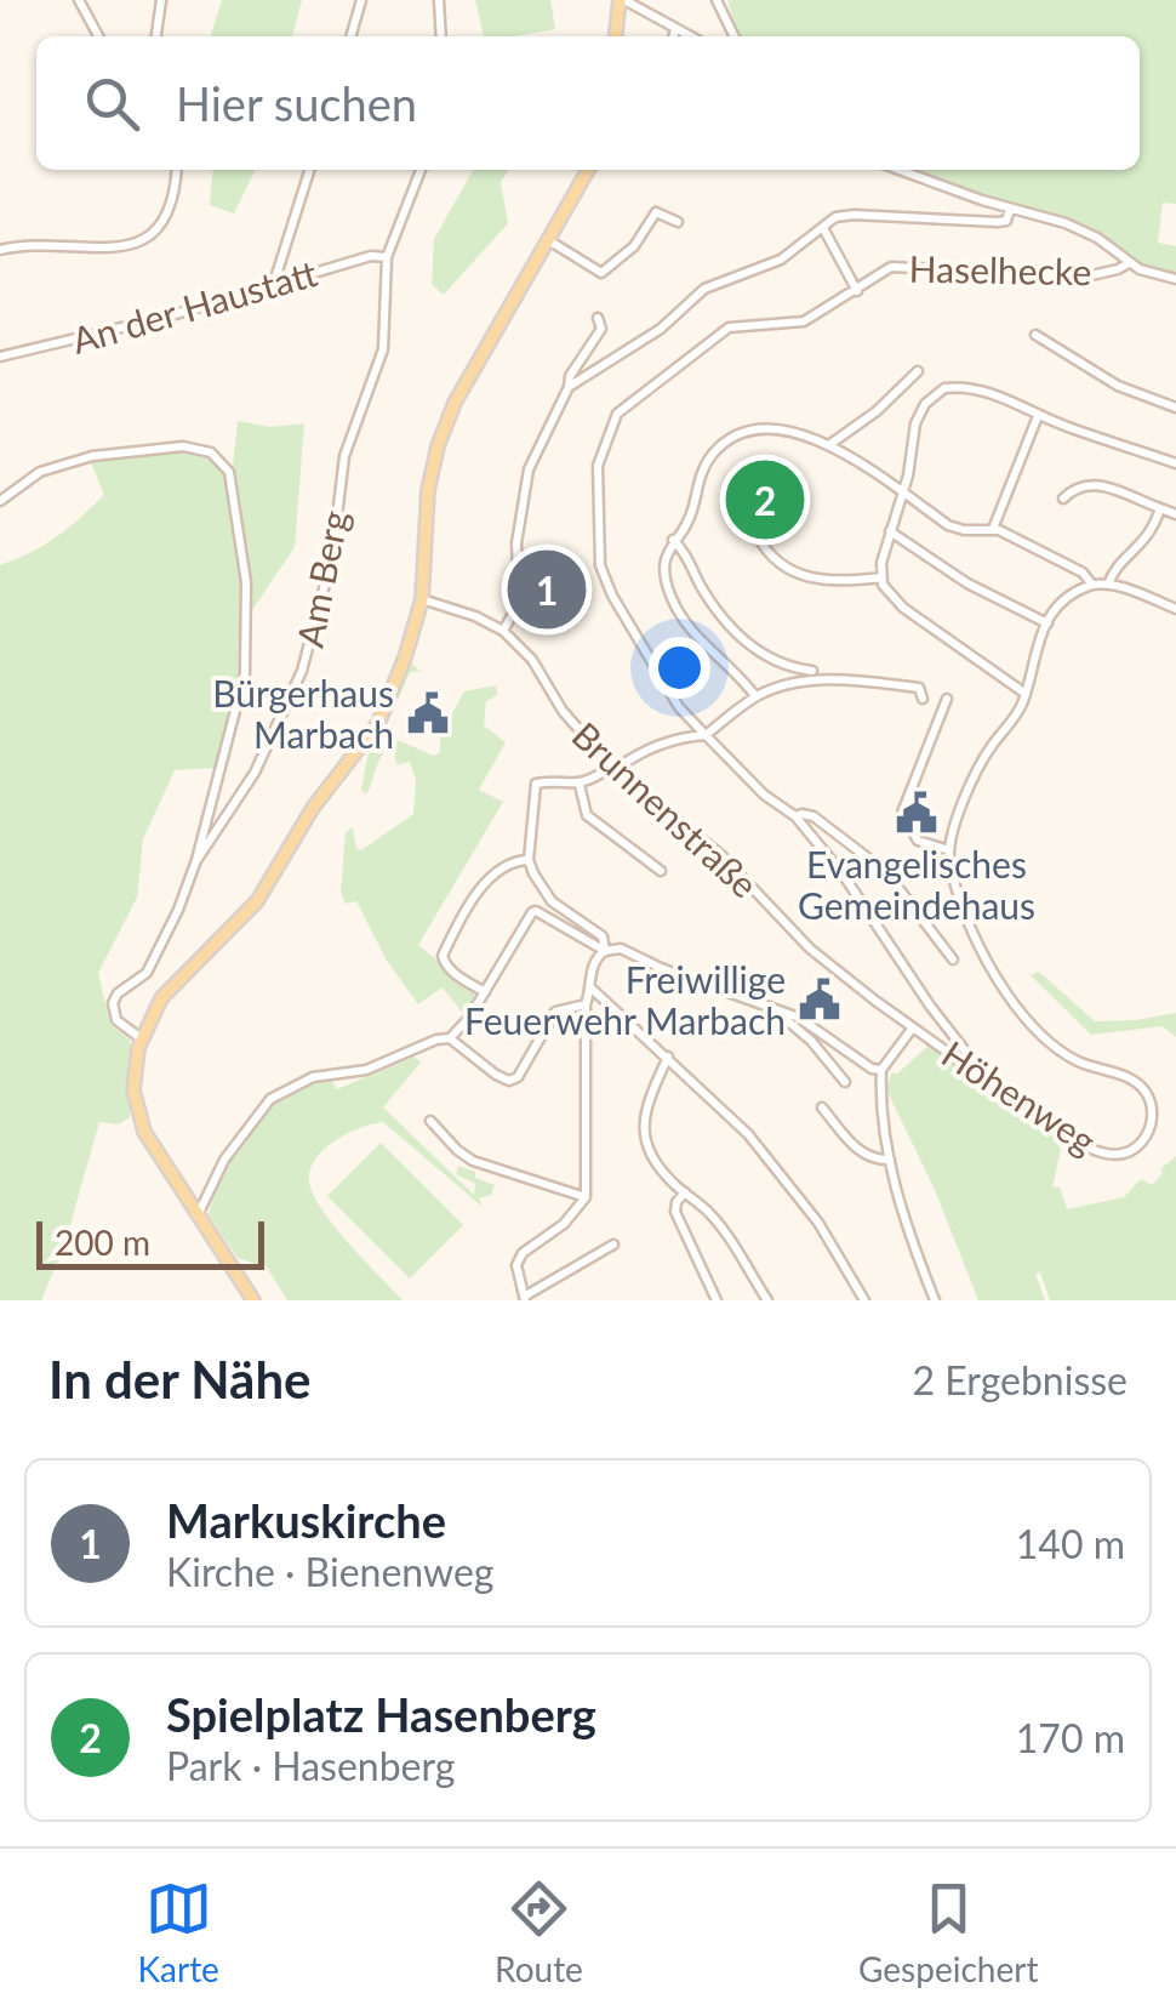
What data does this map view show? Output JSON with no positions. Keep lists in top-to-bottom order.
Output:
{
  "streets": {
    "street": [
      "Haselhecke",
      "An der Haustatt",
      "Am Berg",
      "Brunnenstraße",
      "Höhenweg"
    ]
  },
  "crossings": [
    ["An der Haustatt", "Am Berg"],
    ["Brunnenstraße", "Höhenweg"]
  ],
  "places": {
    "public building": ["Bürgerhaus Marbach", "Evangelisches Gemeindehaus", "Freiwillige Feuerwehr Marbach"]
  },
  "scale_bar": "200 m",
  "page": {
    "search": "Hier suchen",
    "pins": ["2", "1"],
    "scale": "200 m",
    "heading": ["In der Nähe", "2 Ergebnisse"],
    "list": [
      {
        "mark": "1",
        "name": "Markuskirche",
        "note": "Kirche · Bienenweg",
        "value": "140 m"
      },
      {
        "mark": "2",
        "name": "Spielplatz Hasenberg",
        "note": "Park · Hasenberg",
        "value": "170 m"
      }
    ],
    "nav": ["Karte", "Route", "Gespeichert"]
  }
}
